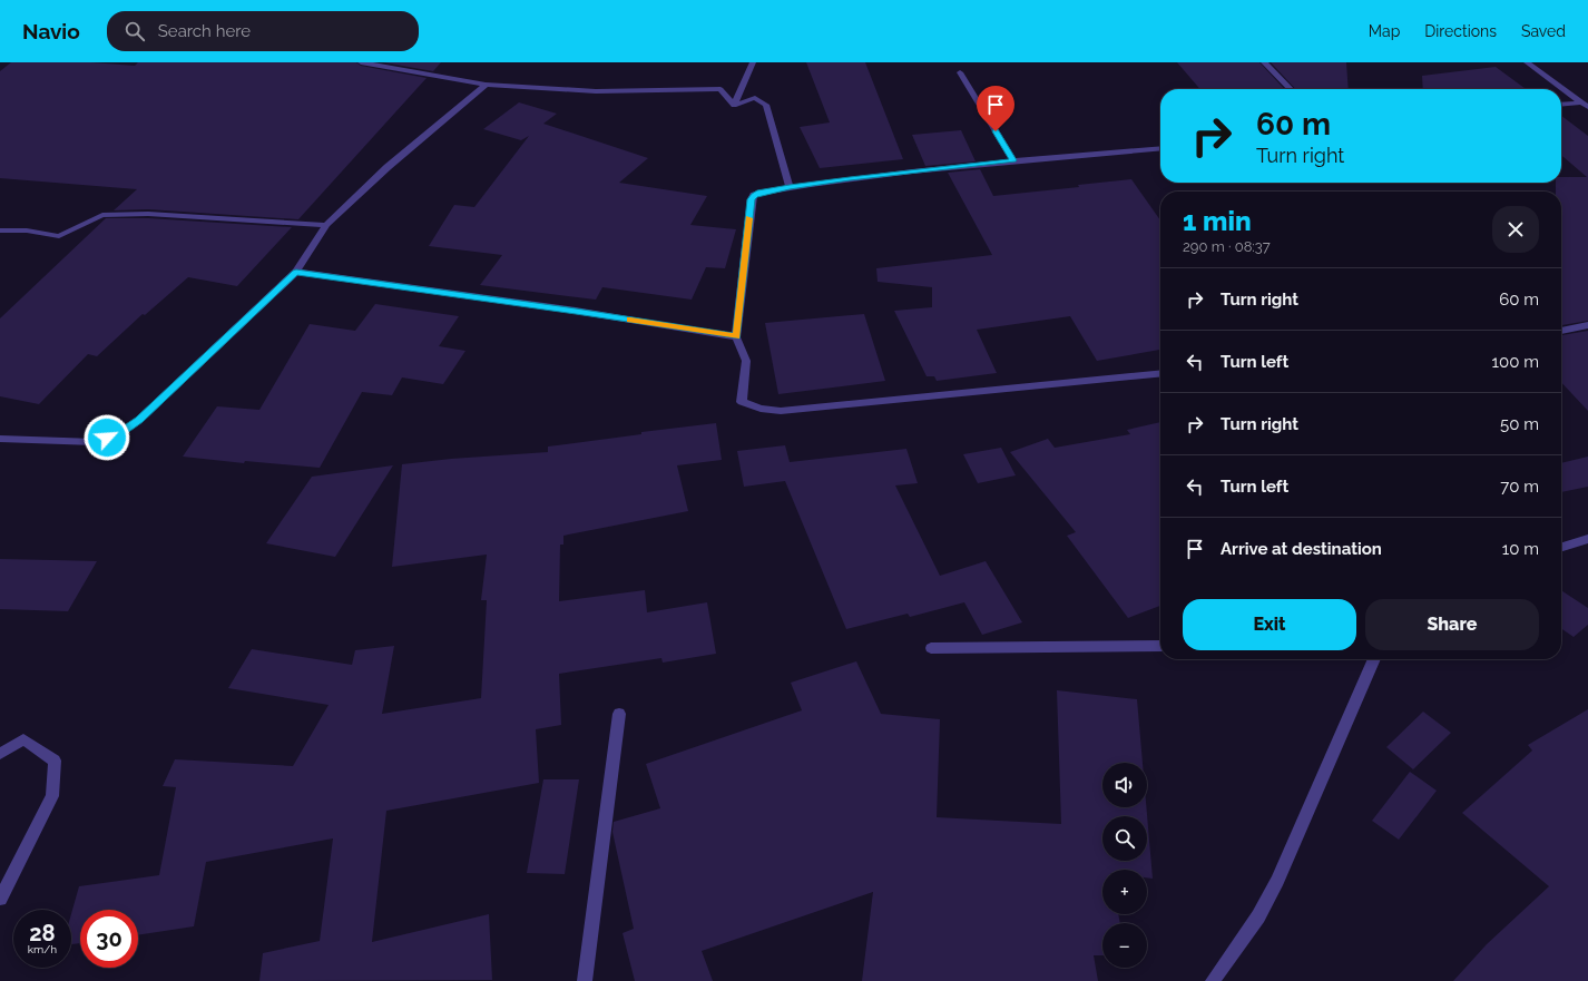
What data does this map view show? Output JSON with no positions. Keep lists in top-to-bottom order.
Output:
{
  "page": {
    "header": "Navio",
    "search": "Search here",
    "nav": ["Map", "Directions", "Saved"],
    "turn": ["60 m", "Turn right"],
    "heading": ["1 min", "290 m · 08:37"],
    "list": [
      {
        "name": "Turn right",
        "value": "60 m"
      },
      {
        "name": "Turn left",
        "value": "100 m"
      },
      {
        "name": "Turn right",
        "value": "50 m"
      },
      {
        "name": "Turn left",
        "value": "70 m"
      },
      {
        "name": "Arrive at destination",
        "value": "10 m"
      }
    ],
    "buttons": ["Exit", "Share"],
    "map_buttons": ["+", "−"],
    "speed": "28 km/h",
    "limit": "30"
  }
}
